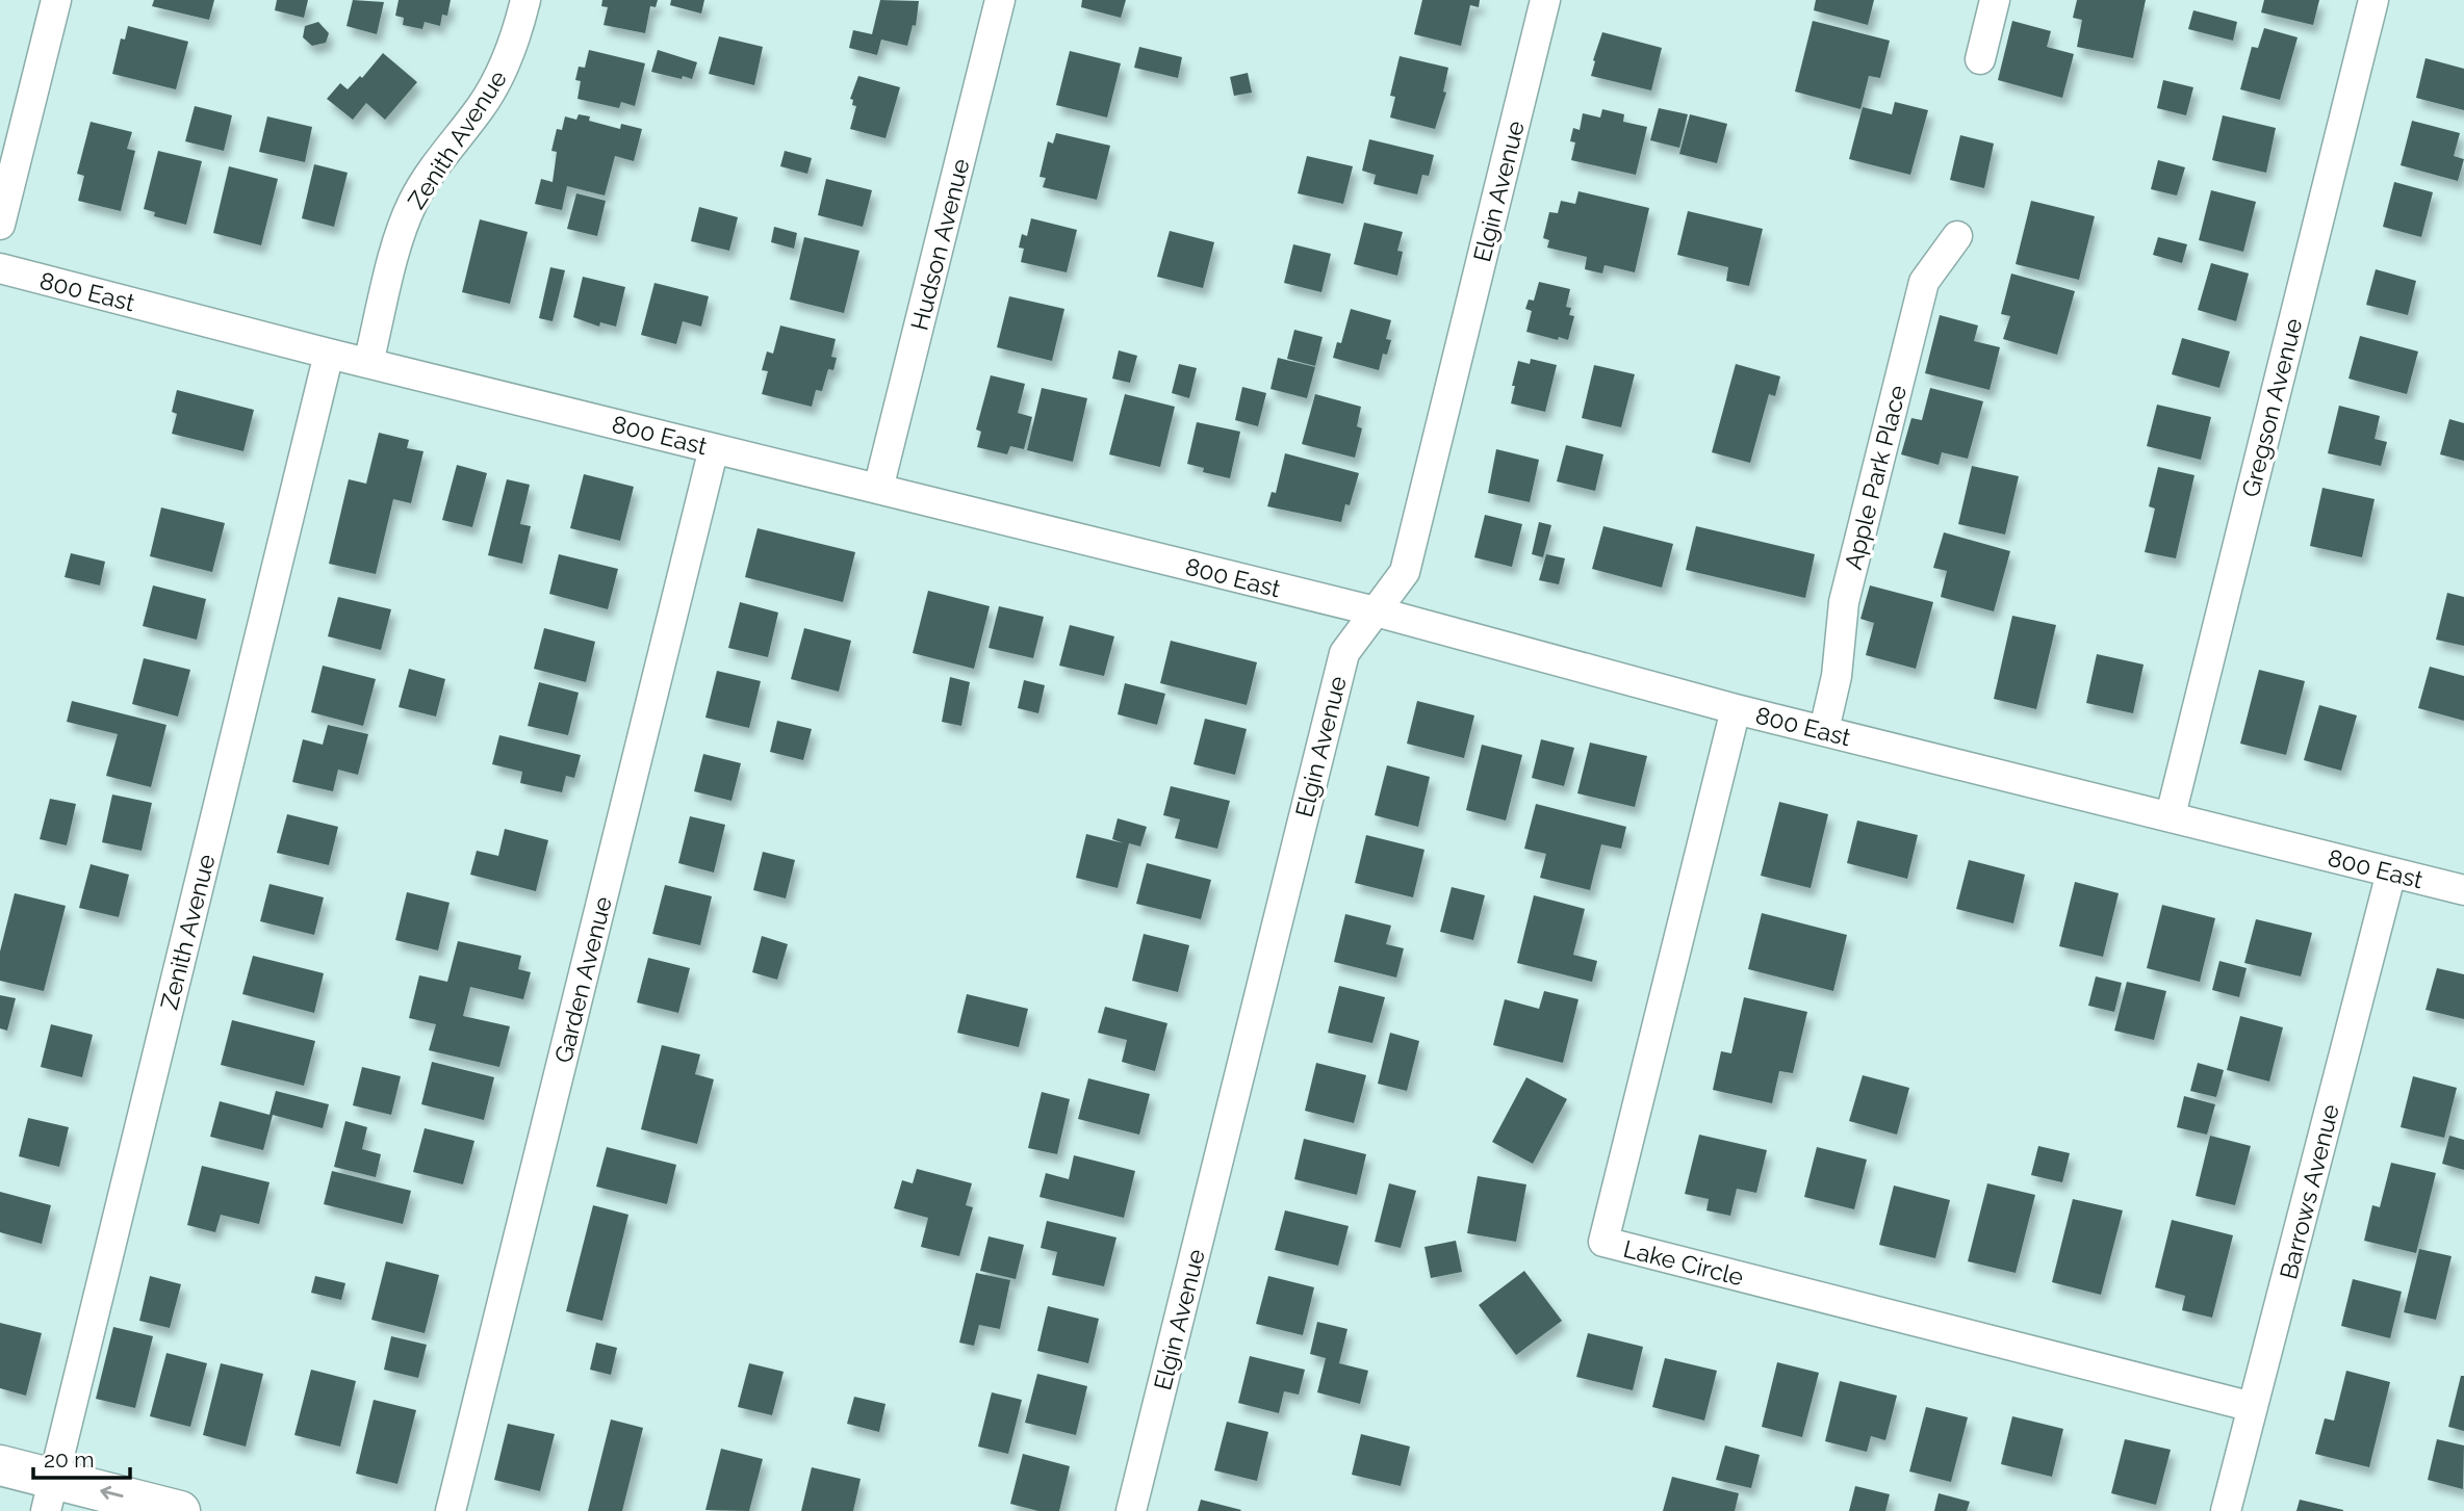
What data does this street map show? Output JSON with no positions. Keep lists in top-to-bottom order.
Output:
{
  "streets": {
    "street": [
      "Zenith Avenue",
      "Elgin Avenue",
      "Hudson Avenue",
      "800 East",
      "Gregson Avenue",
      "Apple Park Place",
      "Garden Avenue",
      "Barrows Avenue",
      "Lake Circle"
    ]
  },
  "crossings": [
    ["Zenith Avenue", "800 East"],
    ["Elgin Avenue", "800 East"],
    ["Hudson Avenue", "800 East"],
    ["800 East", "Gregson Avenue"],
    ["800 East", "Apple Park Place"],
    ["800 East", "Garden Avenue"],
    ["800 East", "Barrows Avenue"],
    ["800 East", "Lake Circle"],
    ["Barrows Avenue", "Lake Circle"]
  ],
  "scale_bar": "20 m"
}
